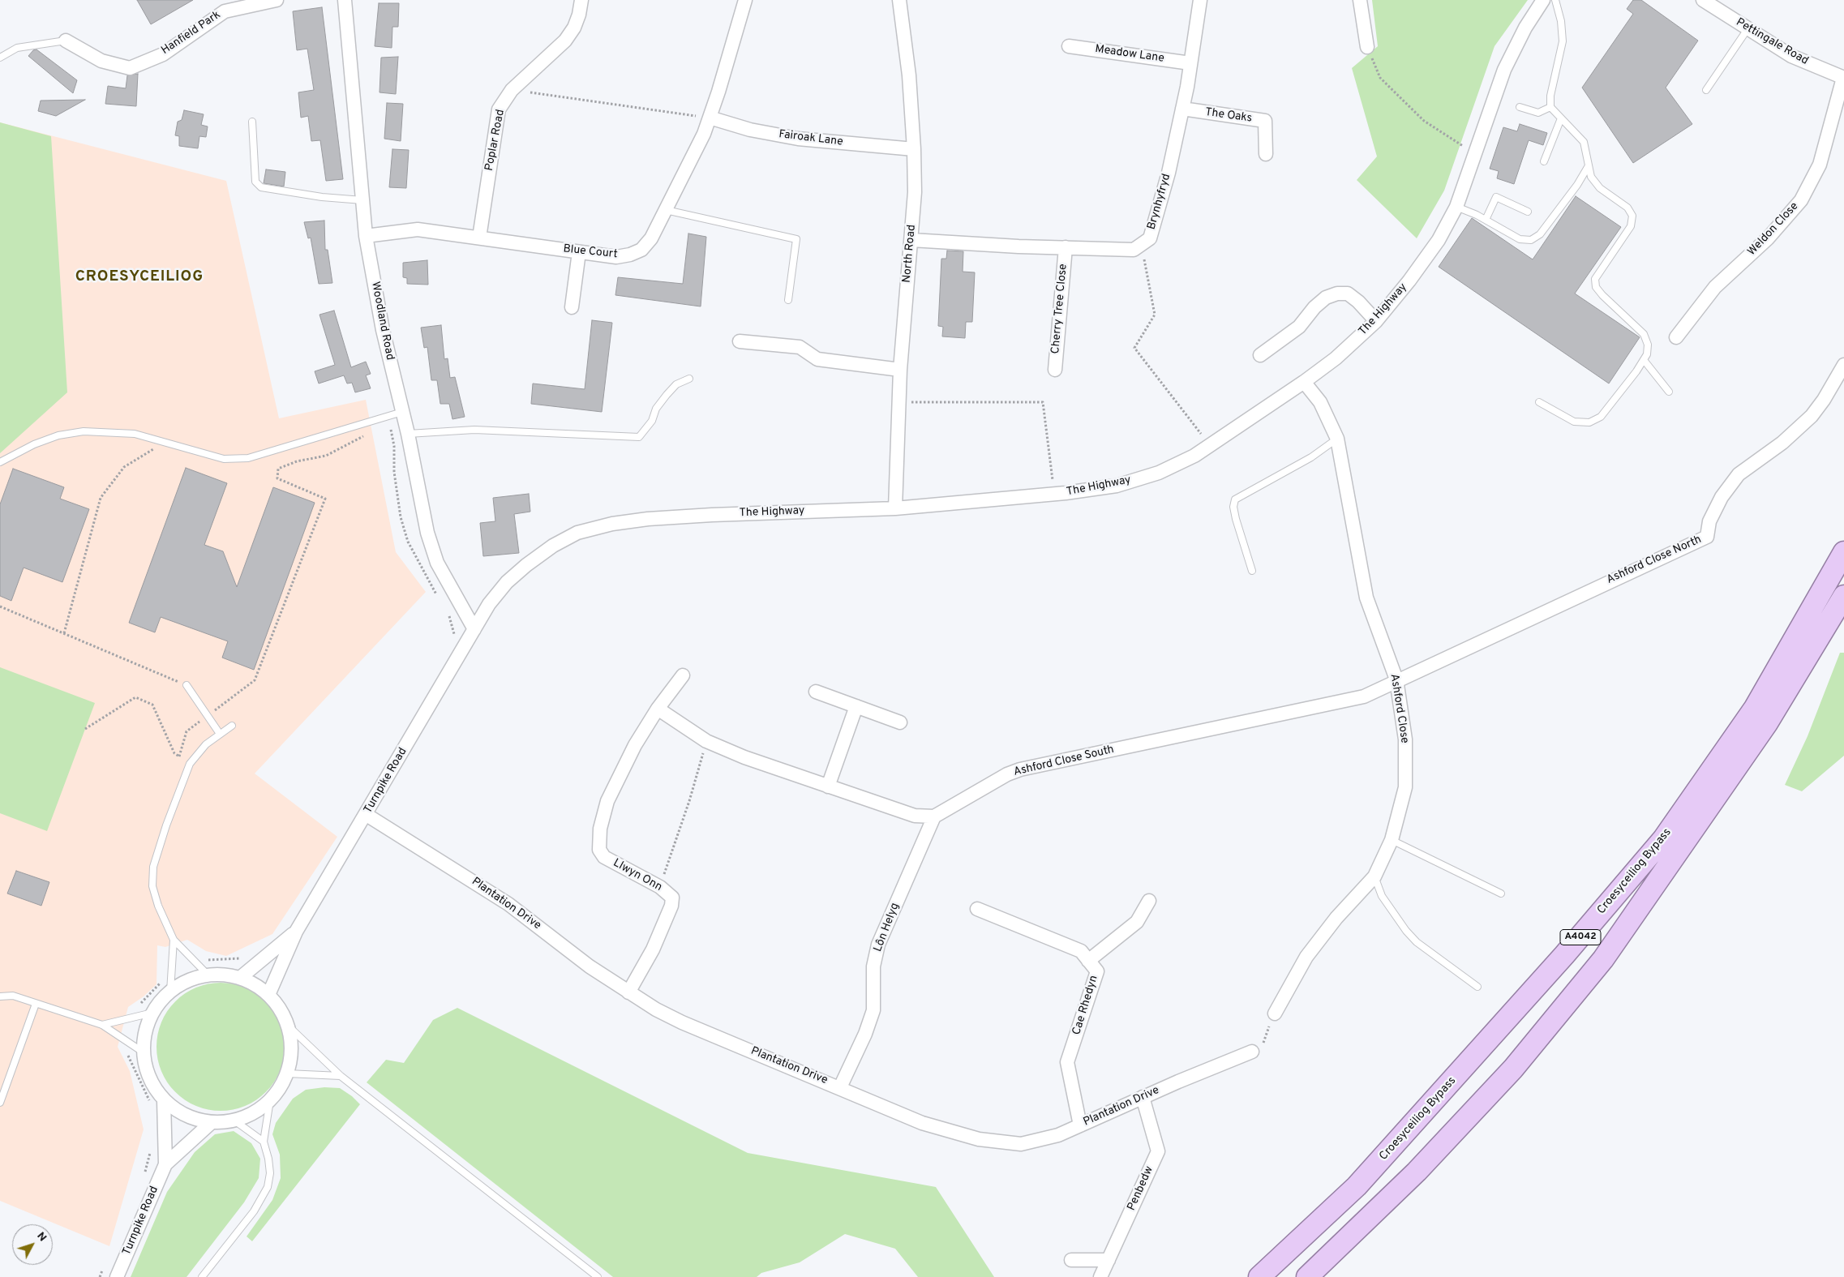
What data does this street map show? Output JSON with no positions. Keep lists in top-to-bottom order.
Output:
{
  "streets": {
    "highway": ["Croesyceiliog Bypass", "A4042"],
    "street": [
      "Hanfield Park",
      "Pettingale Road",
      "Meadow Lane",
      "The Oaks",
      "Fairoak Lane",
      "Poplar Road",
      "Brynhyfryd",
      "Weldon Close",
      "Blue Court",
      "North Road",
      "Cherry Tree Close",
      "The Highway",
      "Woodland Road",
      "Ashford Close North",
      "Ashford Close",
      "Ashford Close South",
      "Turnpike Road",
      "Llwyn Onn",
      "Plantation Drive",
      "Lôn Helyg",
      "Cae Rhedyn",
      "Penbedw"
    ]
  },
  "crossings": [
    ["Pettingale Road", "Weldon Close"],
    ["Meadow Lane", "Brynhyfryd"],
    ["The Oaks", "Brynhyfryd"],
    ["Fairoak Lane", "Blue Court"],
    ["Fairoak Lane", "North Road"],
    ["Poplar Road", "Blue Court"],
    ["Blue Court", "Woodland Road"],
    ["North Road", "The Highway"],
    ["The Highway", "Woodland Road"],
    ["The Highway", "Ashford Close"],
    ["The Highway", "Turnpike Road"],
    ["Woodland Road", "Turnpike Road"],
    ["Ashford Close North", "Ashford Close"],
    ["Ashford Close North", "Ashford Close South"],
    ["Ashford Close", "Ashford Close South"],
    ["Ashford Close South", "Lôn Helyg"],
    ["Turnpike Road", "Plantation Drive"],
    ["Llwyn Onn", "Plantation Drive"],
    ["Plantation Drive", "Lôn Helyg"],
    ["Plantation Drive", "Cae Rhedyn"],
    ["Plantation Drive", "Penbedw"]
  ],
  "districts": ["CROESYCEILIOG"],
  "north": "top right"
}
